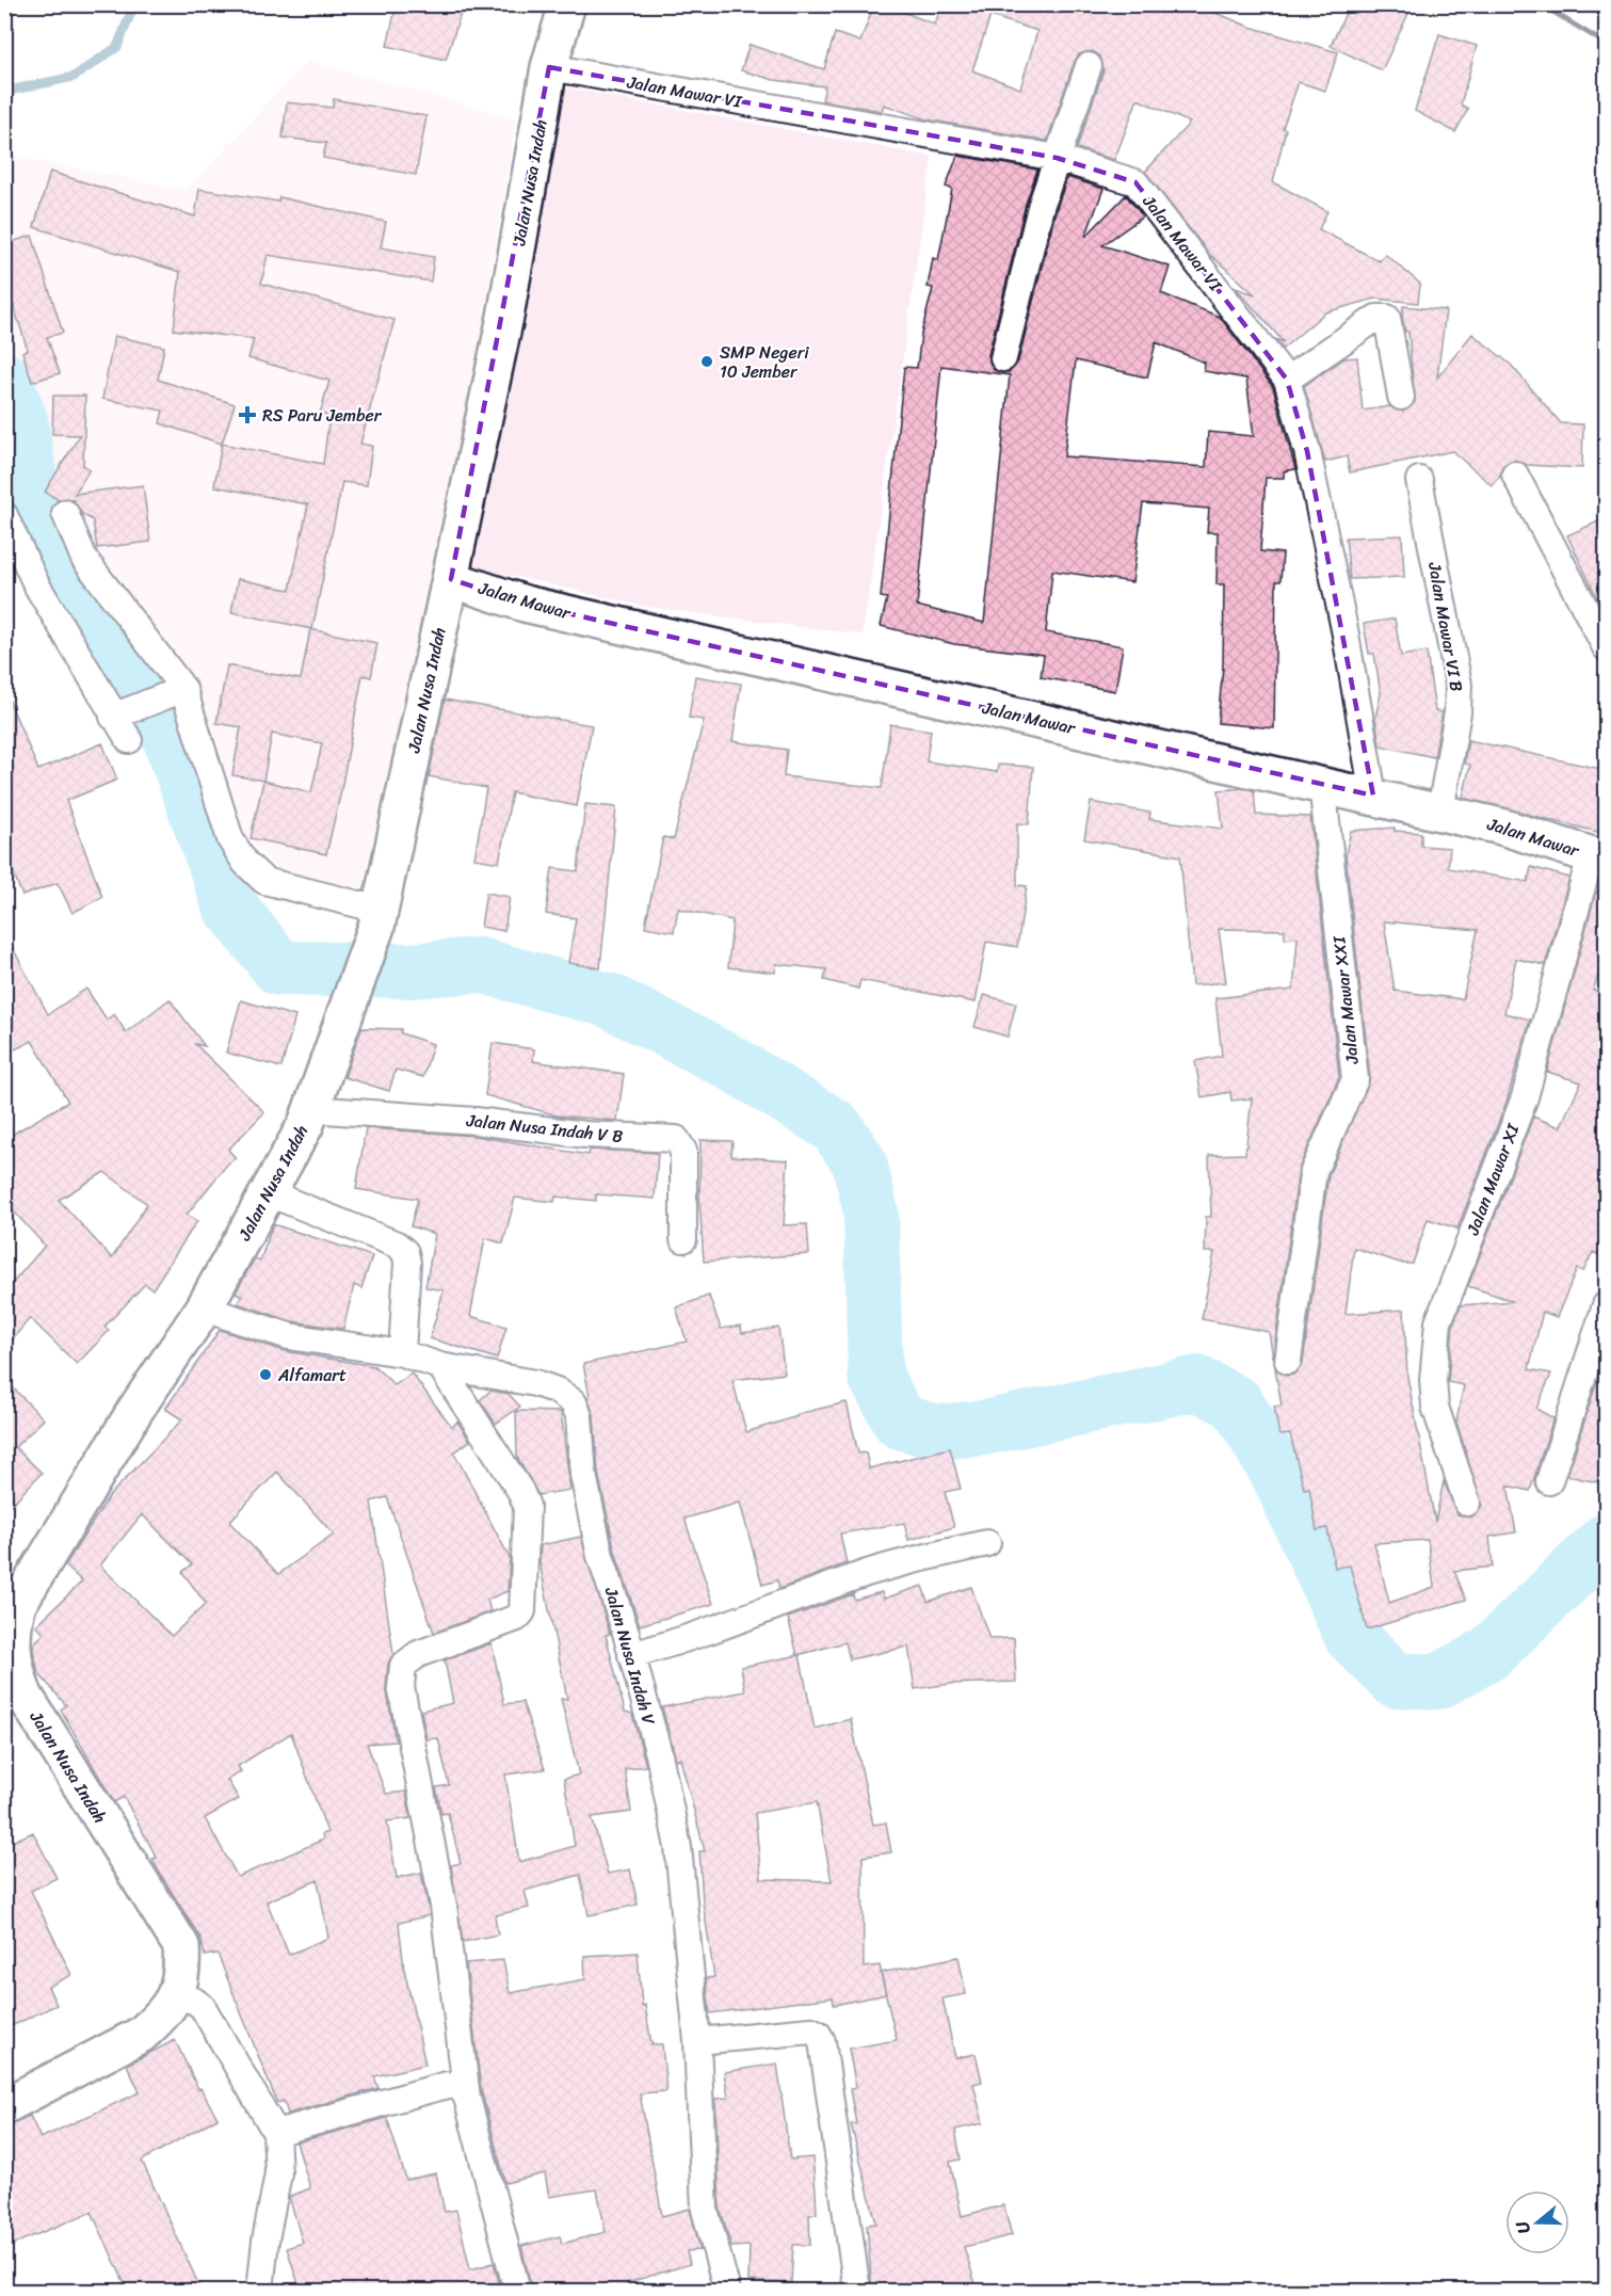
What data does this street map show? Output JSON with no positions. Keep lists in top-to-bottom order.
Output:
{
  "streets": {
    "main road": ["Jalan Nusa Indah", "Jalan Mawar"],
    "street": [
      "Jalan Mawar VI",
      "Jalan Mawar VI B",
      "Jalan Mawar XXI",
      "Jalan Nusa Indah V B",
      "Jalan Mawar XI",
      "Jalan Nusa Indah V"
    ]
  },
  "crossings": [
    ["Jalan Mawar VI", "Jalan Nusa Indah"],
    ["Jalan Mawar VI", "Jalan Mawar"],
    ["Jalan Nusa Indah", "Jalan Mawar"],
    ["Jalan Nusa Indah", "Jalan Nusa Indah V B"],
    ["Jalan Nusa Indah", "Jalan Nusa Indah V"],
    ["Jalan Mawar", "Jalan Mawar VI B"],
    ["Jalan Mawar", "Jalan Mawar XXI"],
    ["Jalan Mawar", "Jalan Mawar XI"]
  ],
  "places": {
    "other": ["SMP Negeri 10 Jember", "Alfamart"],
    "health": ["RS Paru Jember"]
  },
  "north": "left"
}
